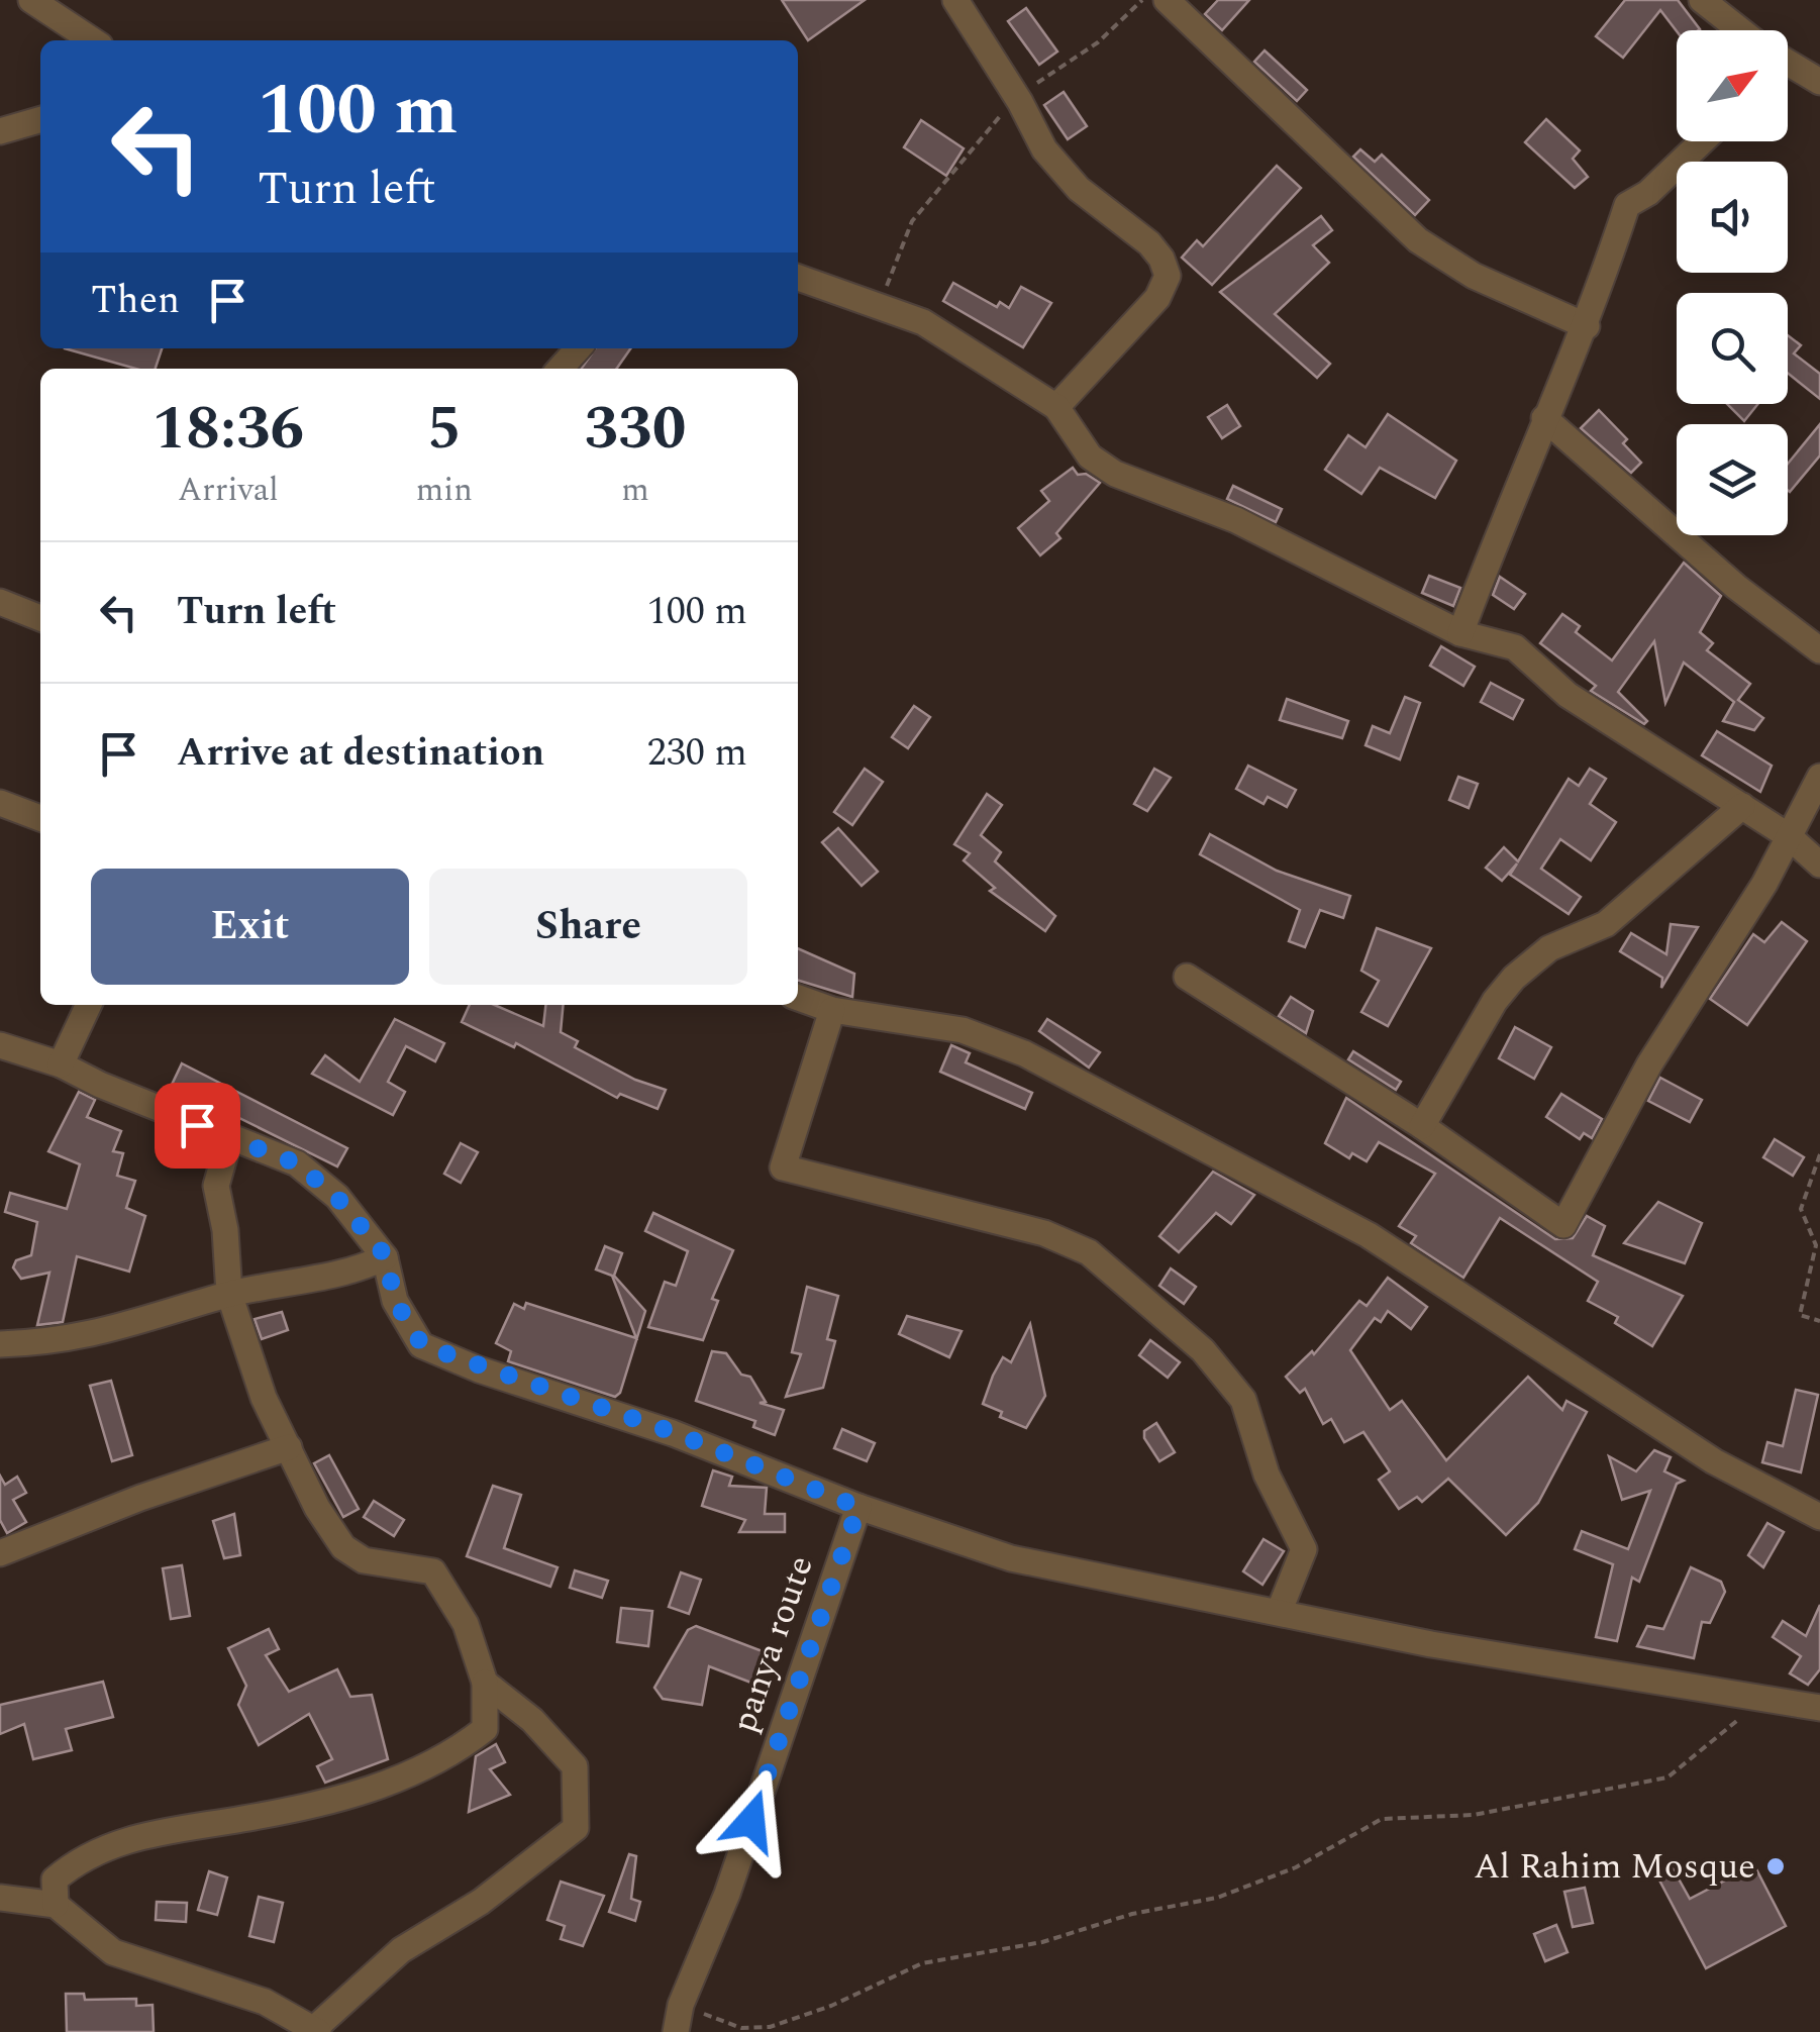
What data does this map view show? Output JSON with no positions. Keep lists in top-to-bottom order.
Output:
{
  "streets": {
    "street": ["panya route"]
  },
  "places": ["Al Rahim Mosque"],
  "north": "top right",
  "page": {
    "turn": ["100 m", "Turn left"],
    "then": "Then",
    "eta": [
      "18:36",
      "Arrival",
      "5",
      "min",
      "330",
      "m"
    ],
    "list": [
      {
        "name": "Turn left",
        "value": "100 m"
      },
      {
        "name": "Arrive at destination",
        "value": "230 m"
      }
    ],
    "buttons": ["Exit", "Share"]
  }
}
